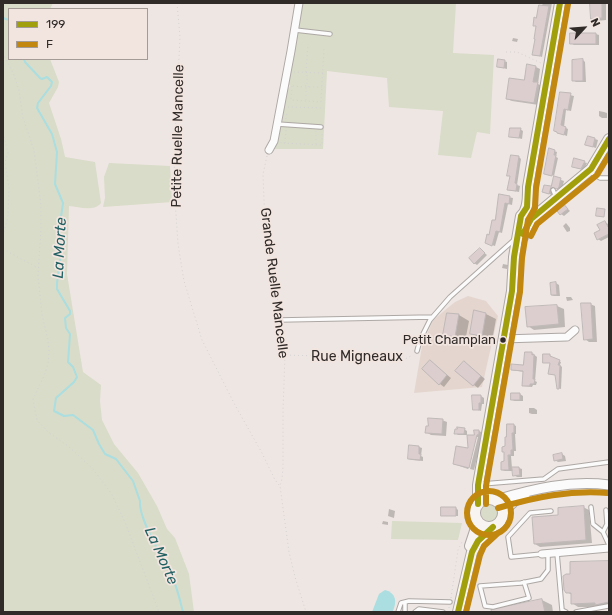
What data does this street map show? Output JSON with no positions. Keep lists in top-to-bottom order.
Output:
{
  "streets": {
    "lane": ["Rue Migneaux"],
    "path": ["Petite Ruelle Mancelle", "Grande Ruelle Mancelle"]
  },
  "crossings": [
    ["Petite Ruelle Mancelle", "Grande Ruelle Mancelle"],
    ["Grande Ruelle Mancelle", "Rue Migneaux"]
  ],
  "water": ["La Morte"],
  "places": ["Petit Champlan"],
  "lines": ["transit line 199", "transit line F"],
  "legend": ["199", "F"],
  "north": "top right"
}
